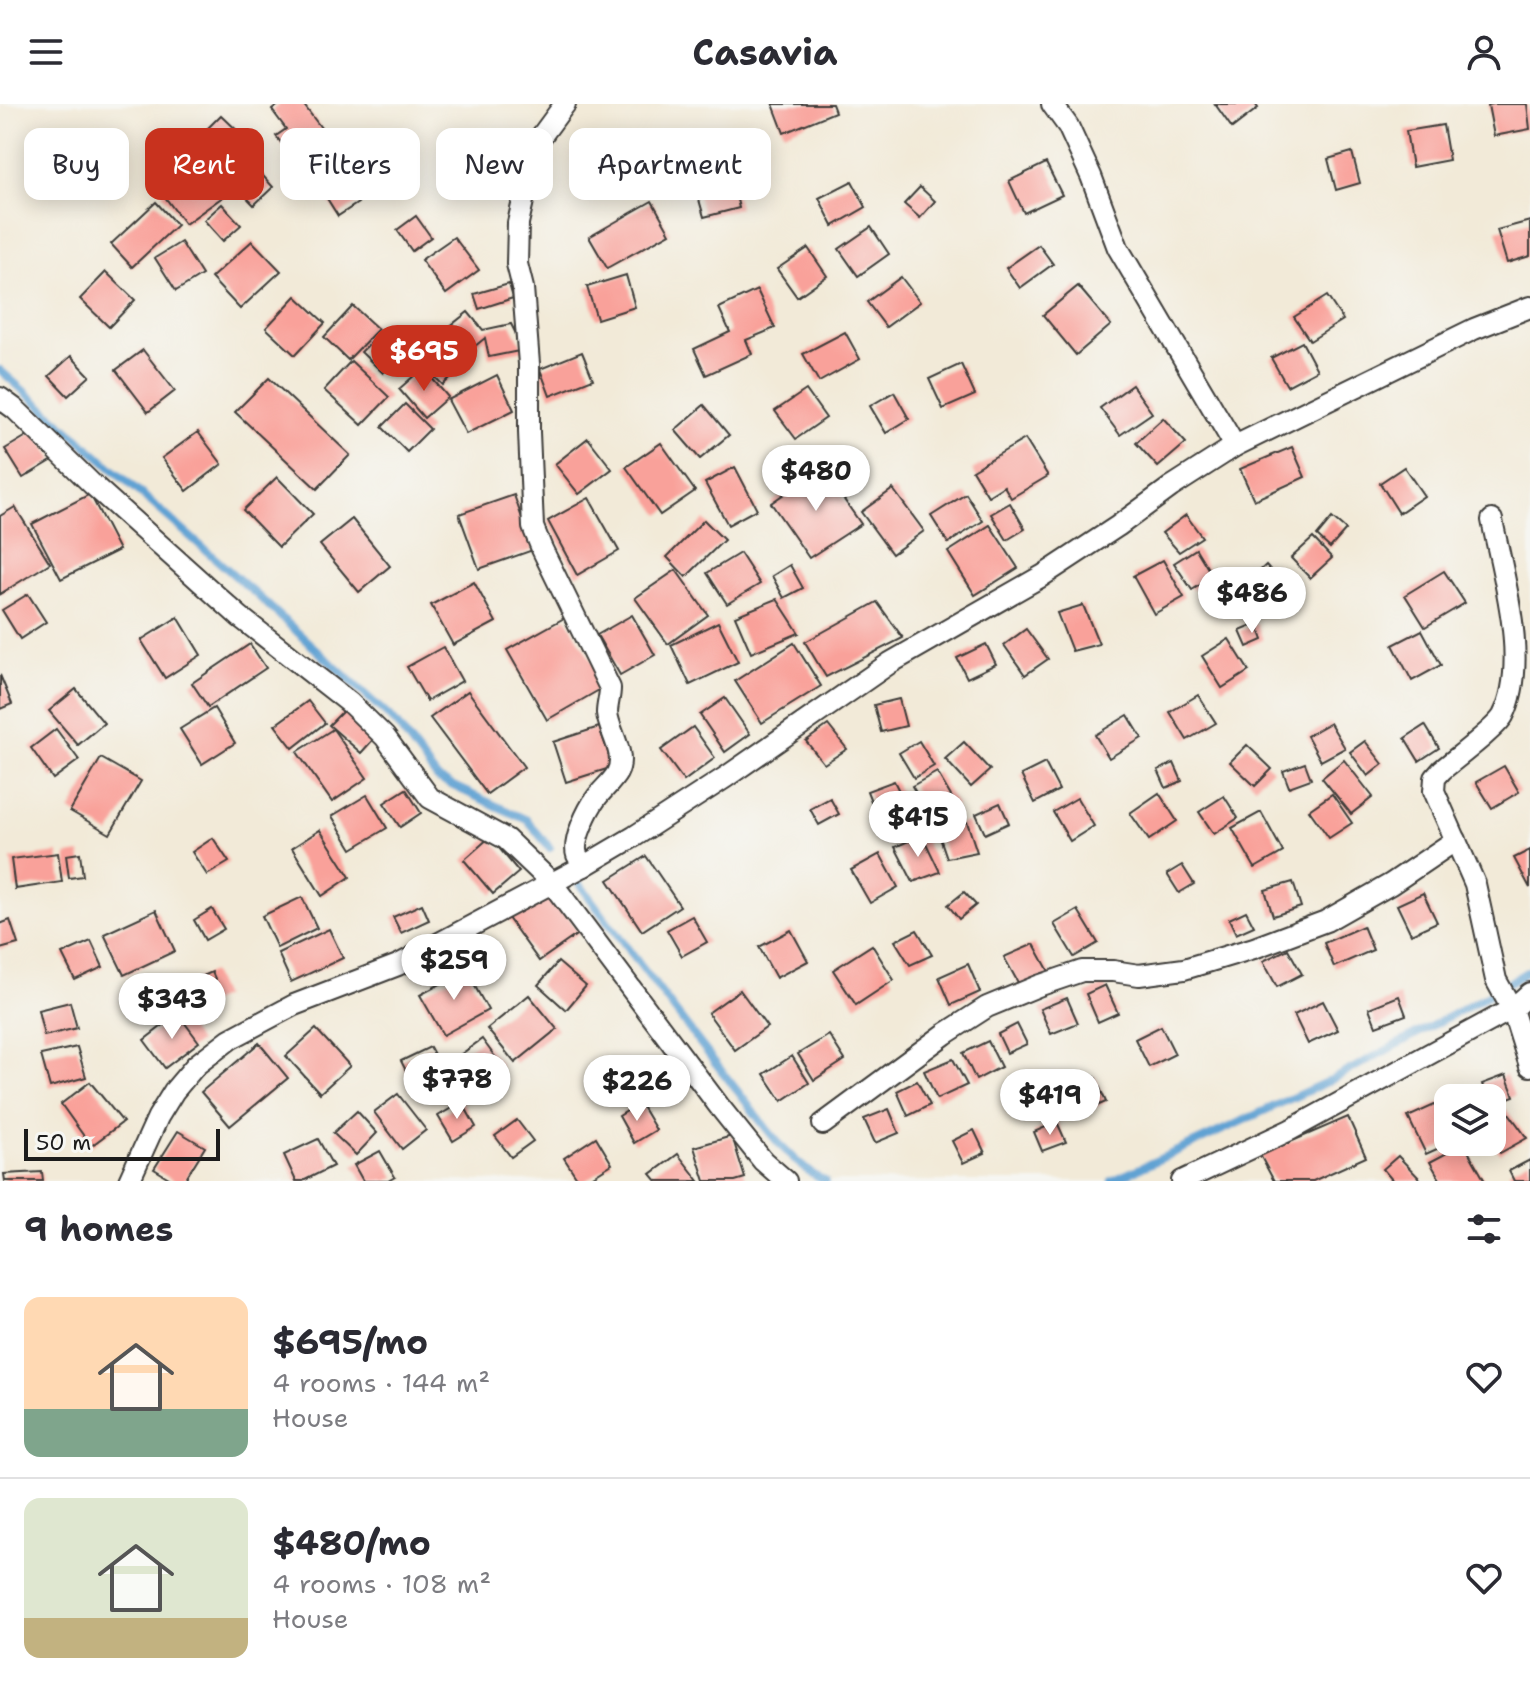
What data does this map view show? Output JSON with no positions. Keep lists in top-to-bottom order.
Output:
{
  "scale_bar": "50 m",
  "page": {
    "header": "Casavia",
    "chip": [
      "Buy",
      "Rent",
      "Filters",
      "New",
      "Apartment"
    ],
    "price": [
      "$695",
      "$480",
      "$486",
      "$415",
      "$259",
      "$343",
      "$778",
      "$226",
      "$419"
    ],
    "scale": "50 m",
    "heading": "9 homes",
    "list": [
      {
        "name": "$695/mo",
        "note": "4 rooms · 144 m² · House"
      },
      {
        "name": "$480/mo",
        "note": "4 rooms · 108 m² · House"
      }
    ]
  }
}
